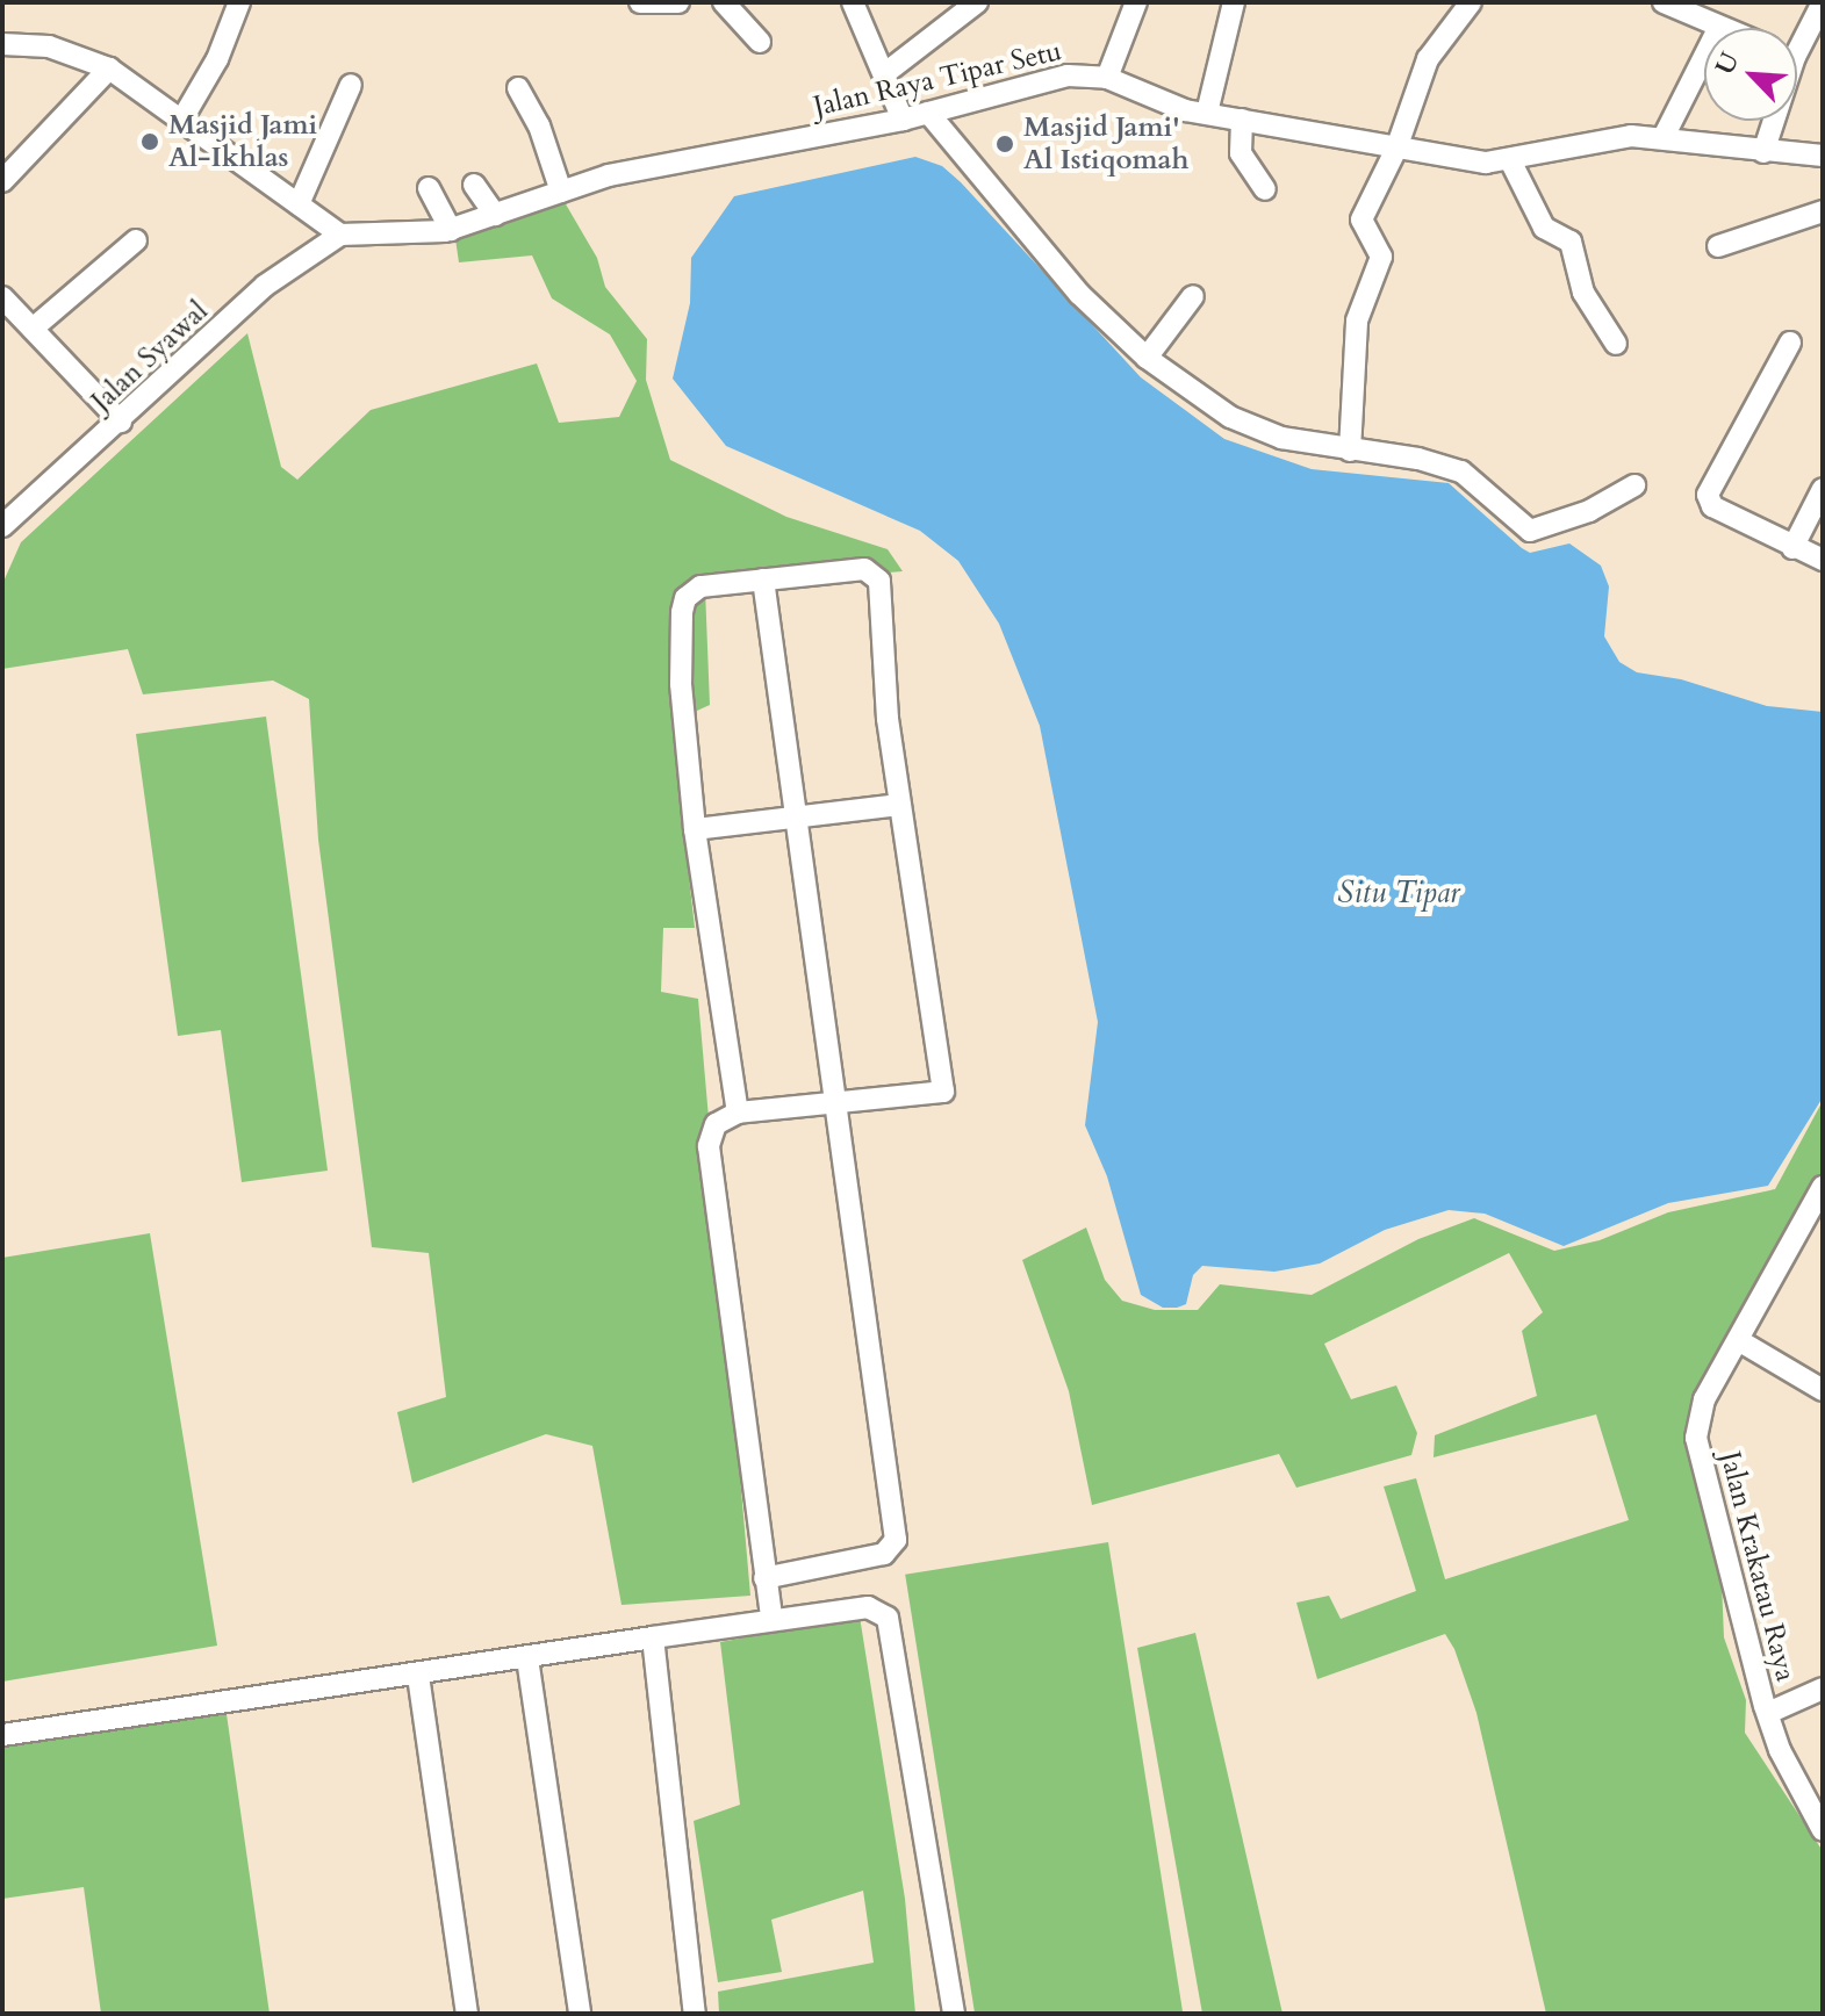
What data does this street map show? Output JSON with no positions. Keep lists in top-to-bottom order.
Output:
{
  "streets": {
    "street": ["Jalan Raya Tipar Setu", "Jalan Syawal", "Jalan Krakatau Raya"]
  },
  "crossings": [
    ["Jalan Raya Tipar Setu", "Jalan Syawal"]
  ],
  "water": ["Situ Tipar"],
  "places": ["Masjid Jami Al-Ikhlas", "Masjid Jami' Al Istiqomah"],
  "north": "top left"
}
